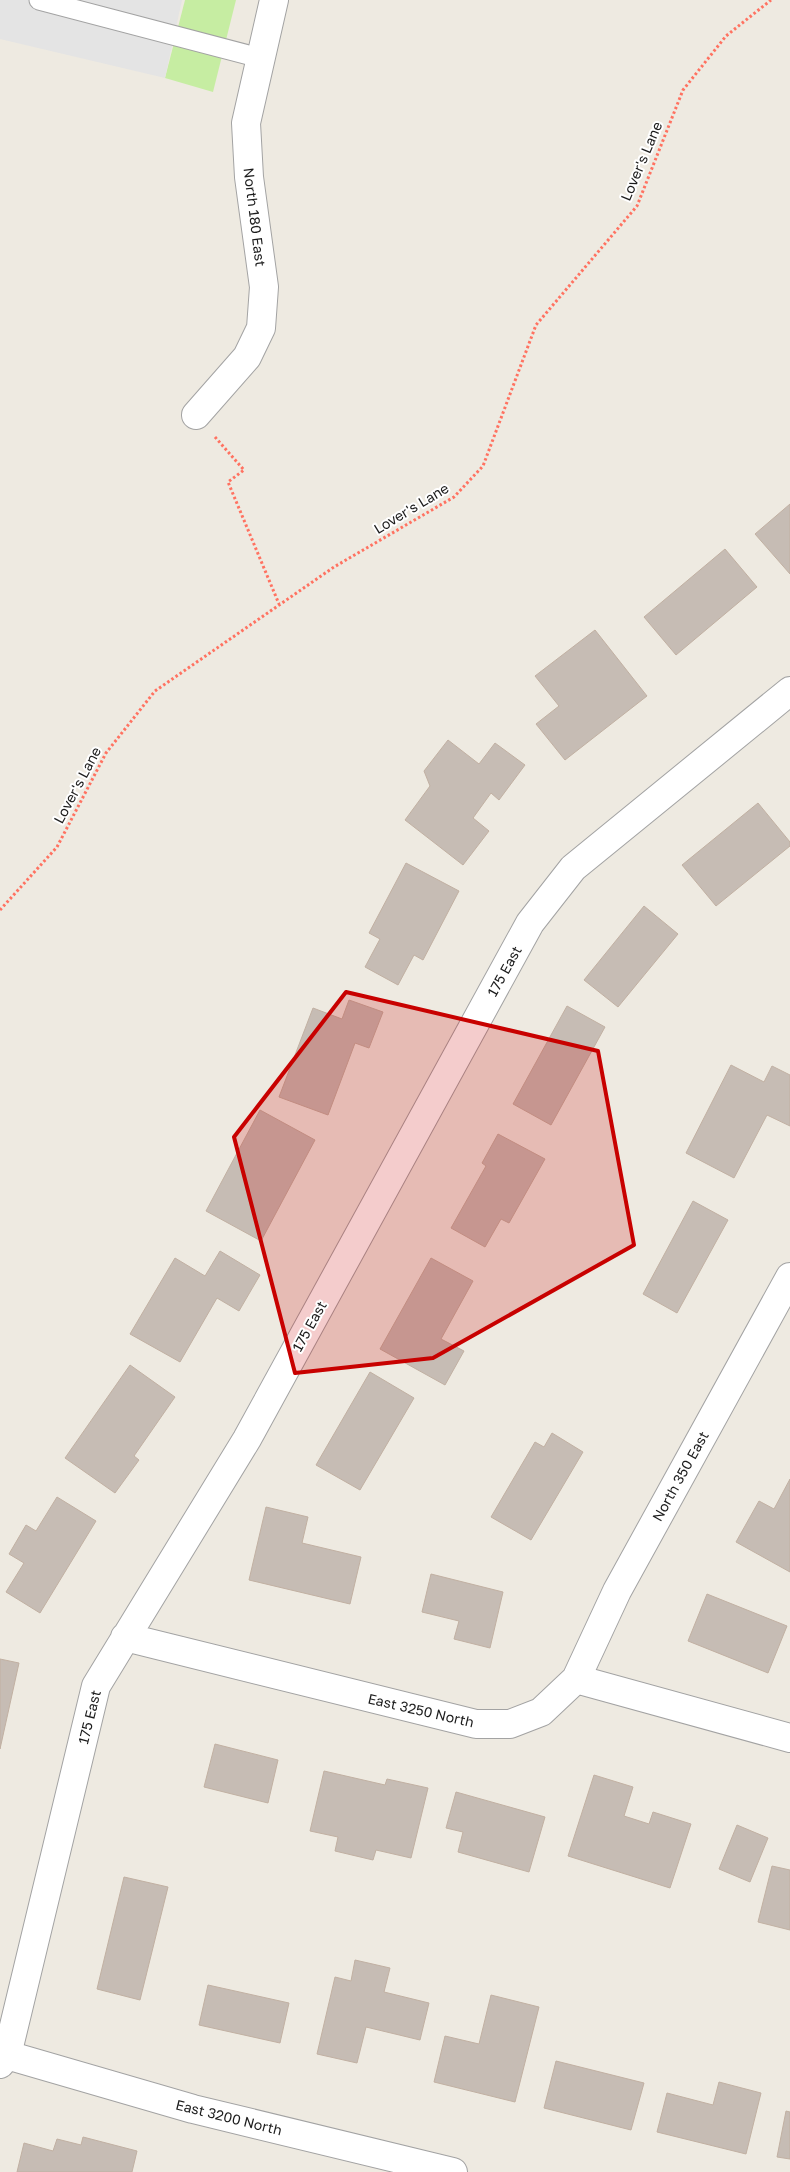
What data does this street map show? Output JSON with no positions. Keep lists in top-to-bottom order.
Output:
{
  "streets": {
    "street": [
      "North 180 East",
      "175 East",
      "North 350 East",
      "East 3250 North",
      "East 3200 North"
    ],
    "path": ["Lover's Lane"]
  },
  "crossings": [
    ["175 East", "East 3250 North"],
    ["175 East", "East 3200 North"],
    ["North 350 East", "East 3250 North"]
  ]
}
